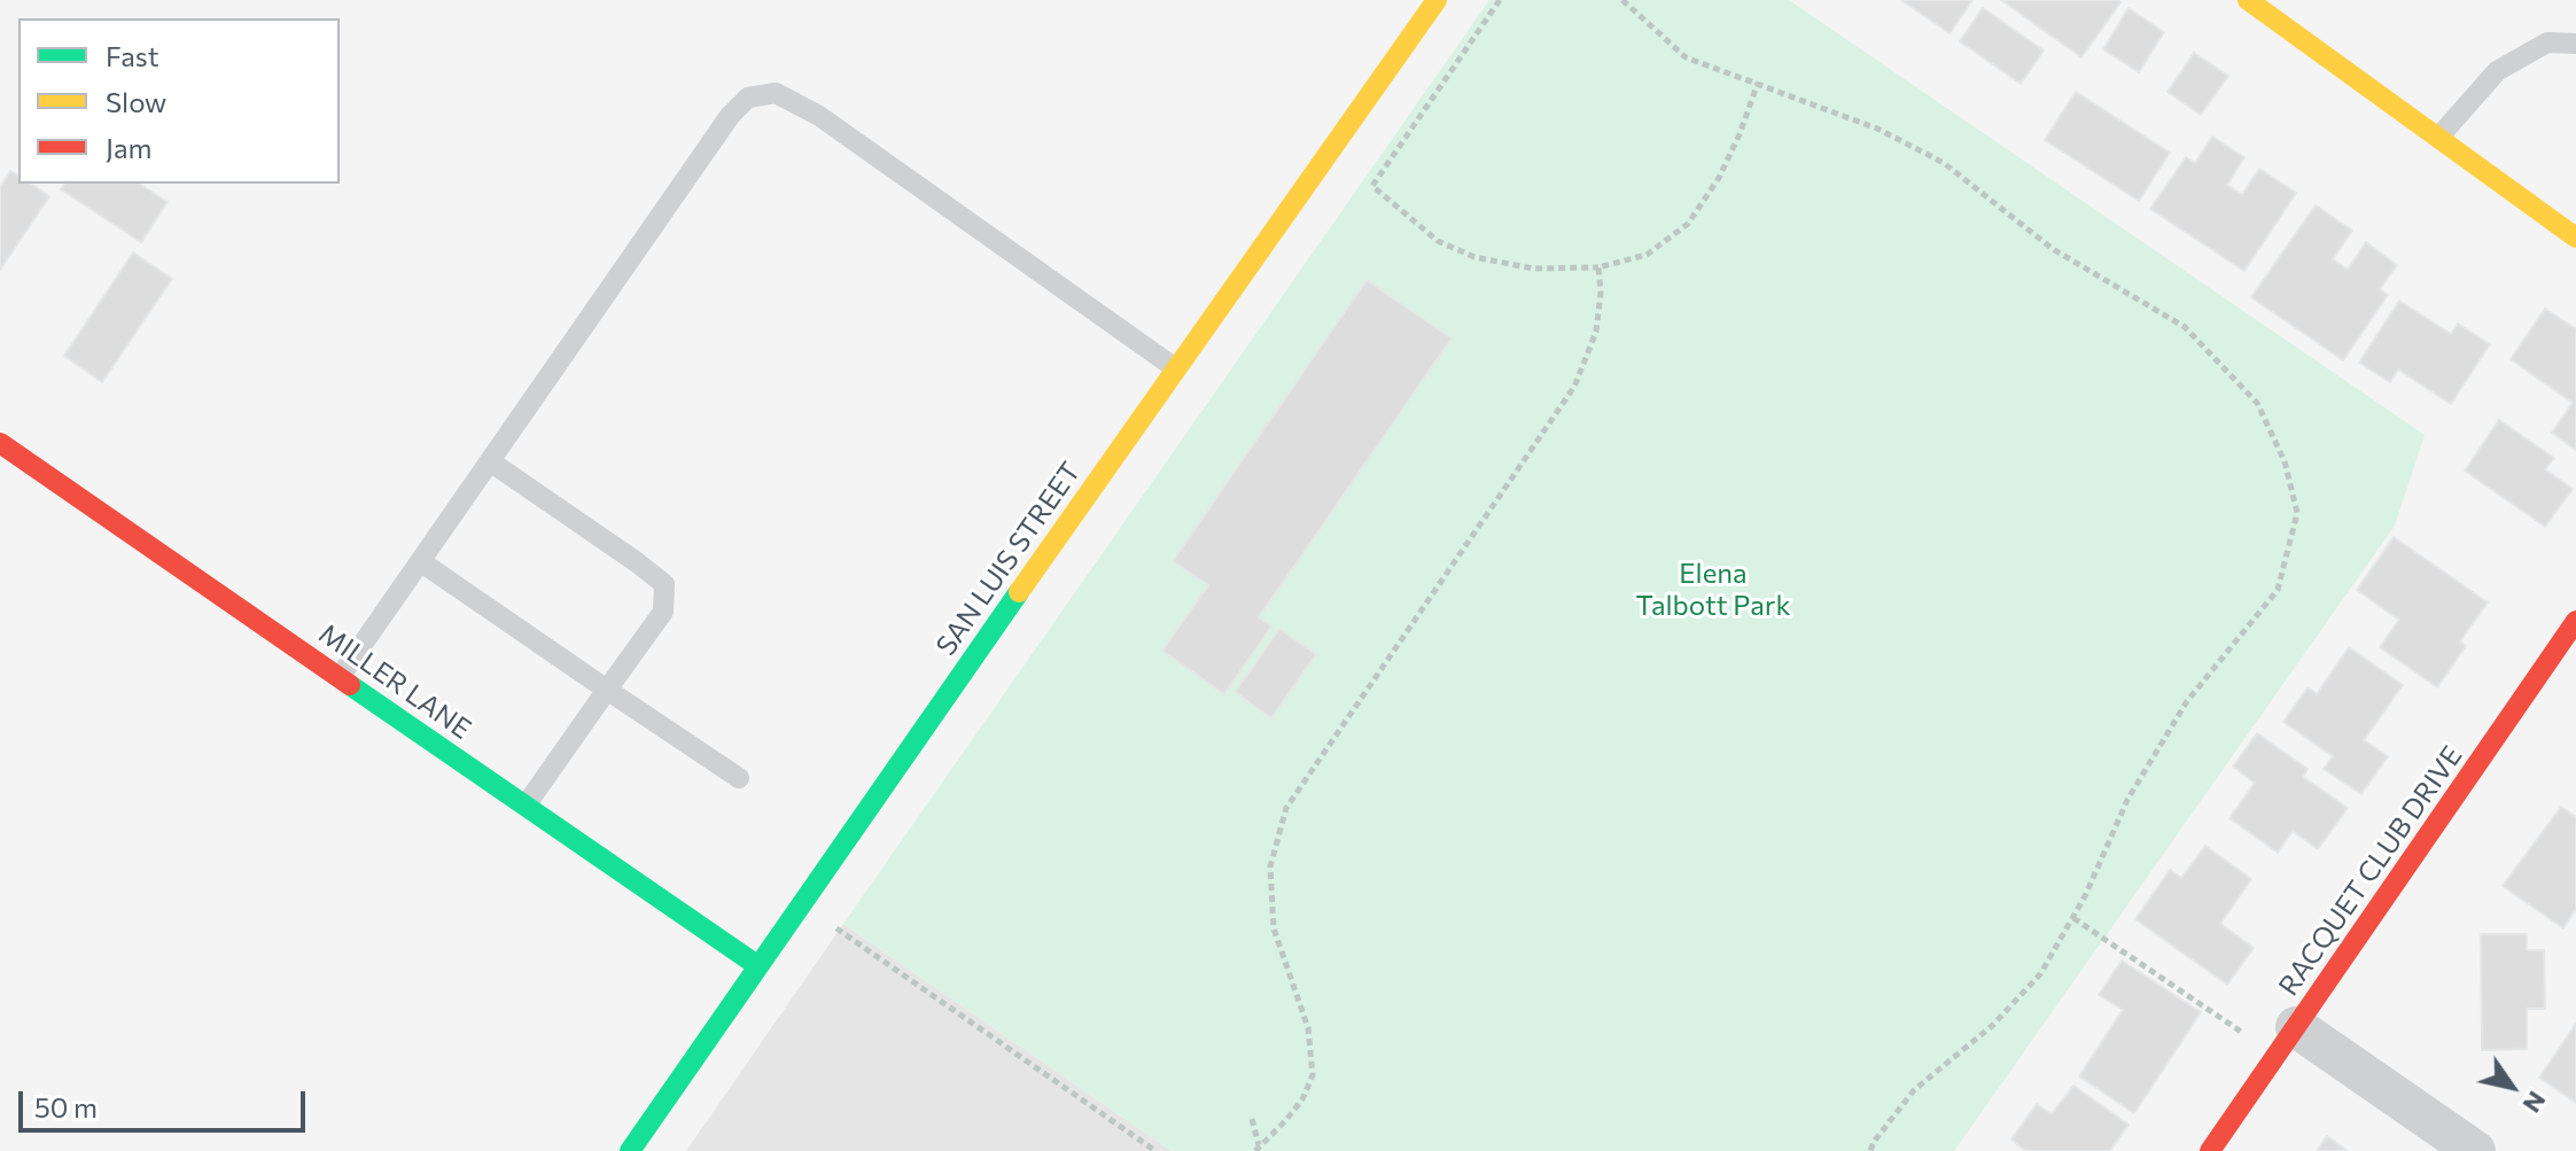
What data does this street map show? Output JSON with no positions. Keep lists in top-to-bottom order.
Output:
{
  "streets": {
    "street": ["SAN LUIS STREET", "MILLER LANE", "RACQUET CLUB DRIVE"]
  },
  "crossings": [
    ["SAN LUIS STREET", "MILLER LANE"]
  ],
  "parks": ["Elena Talbott Park"],
  "legend": ["Fast", "Slow", "Jam"],
  "scale_bar": "50 m",
  "north": "bottom right"
}
